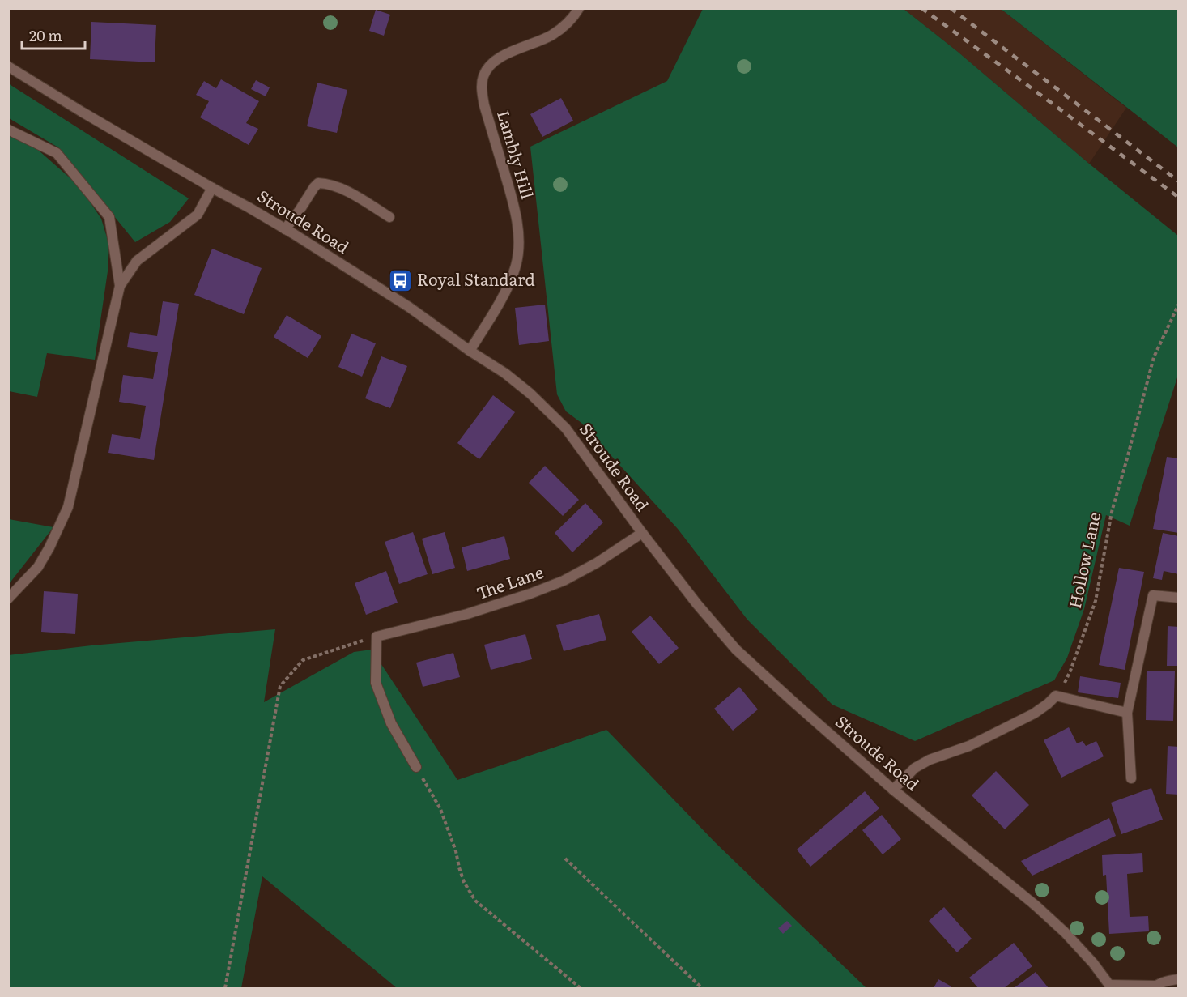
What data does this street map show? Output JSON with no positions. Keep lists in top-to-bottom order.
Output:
{
  "streets": {
    "street": ["Lambly Hill", "Stroude Road", "The Lane"],
    "path": ["Hollow Lane"]
  },
  "crossings": [
    ["Lambly Hill", "Stroude Road"],
    ["Stroude Road", "The Lane"]
  ],
  "places": {
    "bus stop": ["Royal Standard"]
  },
  "scale_bar": "20 m"
}
